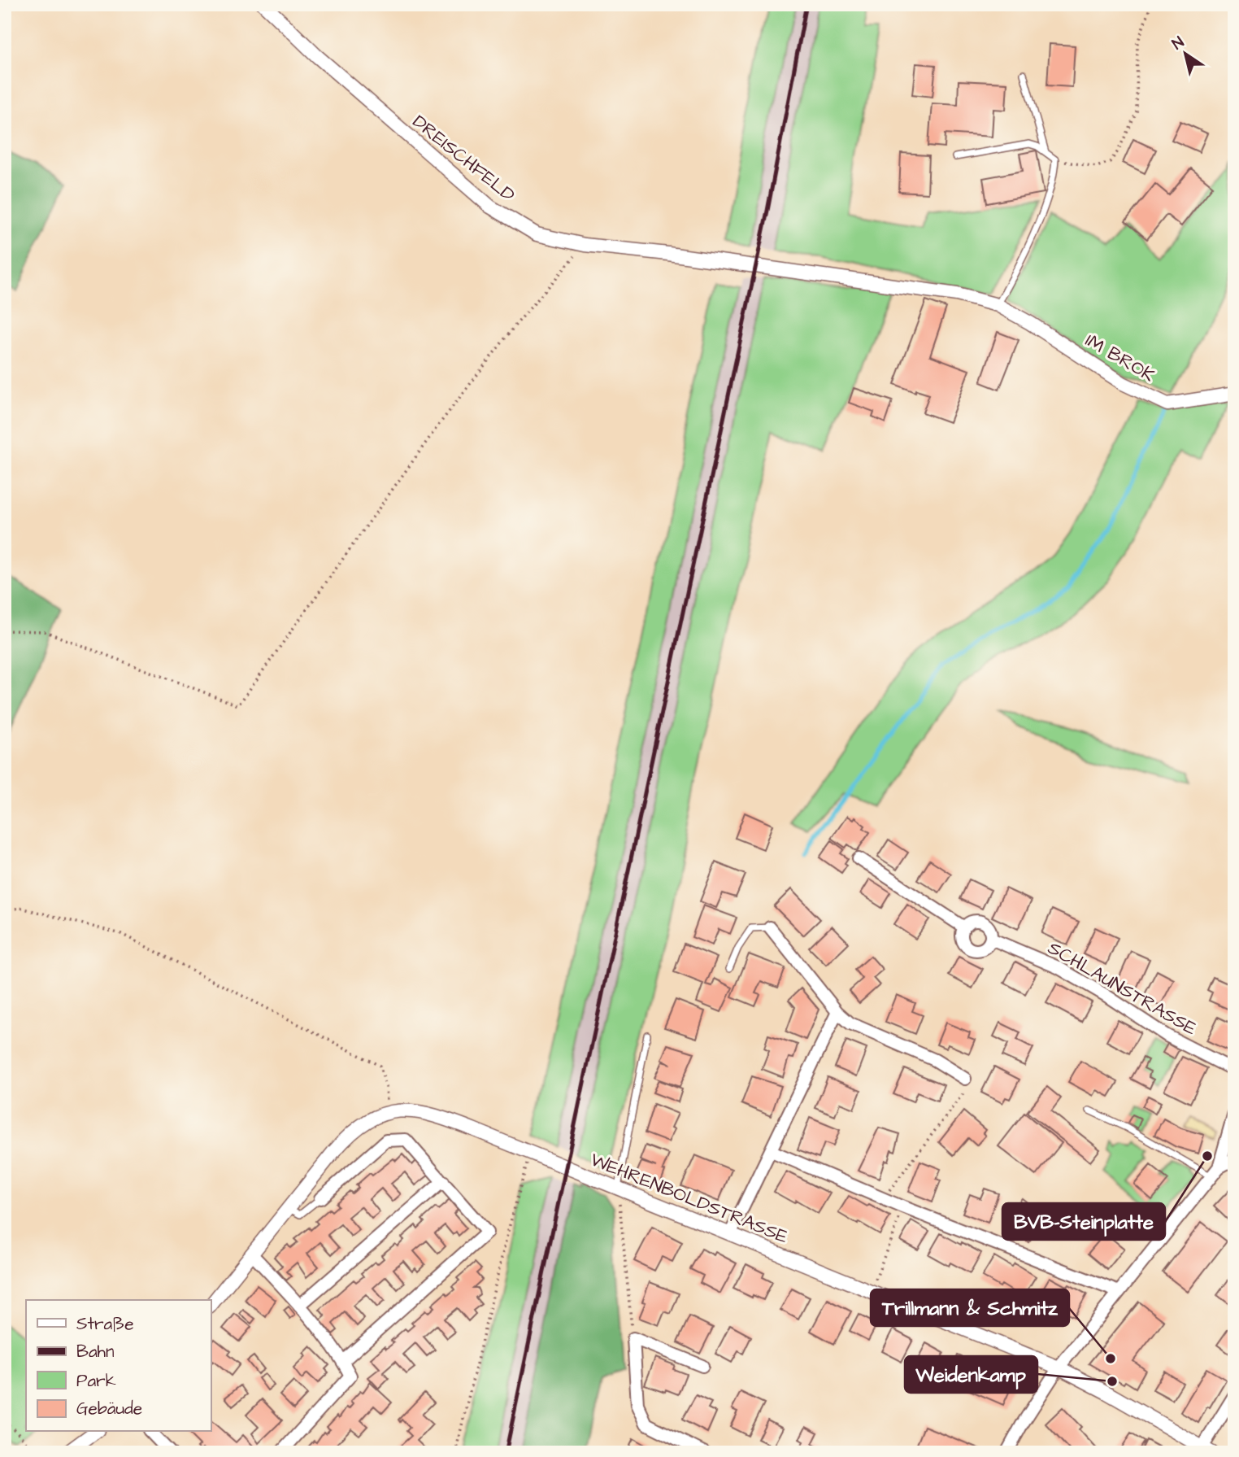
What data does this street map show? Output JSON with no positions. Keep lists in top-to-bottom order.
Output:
{
  "streets": {
    "street": [
      "DREISCHFELD",
      "IM BROK",
      "SCHLAUNSTRASSE",
      "WEHRENBOLDSTRASSE"
    ]
  },
  "crossings": [
    ["DREISCHFELD", "IM BROK"]
  ],
  "places": ["BVB-Steinplatte", "Trillmann & Schmitz", "Weidenkamp"],
  "legend": [
    "Straße",
    "Bahn",
    "Park",
    "Gebäude"
  ],
  "north": "top left"
}
